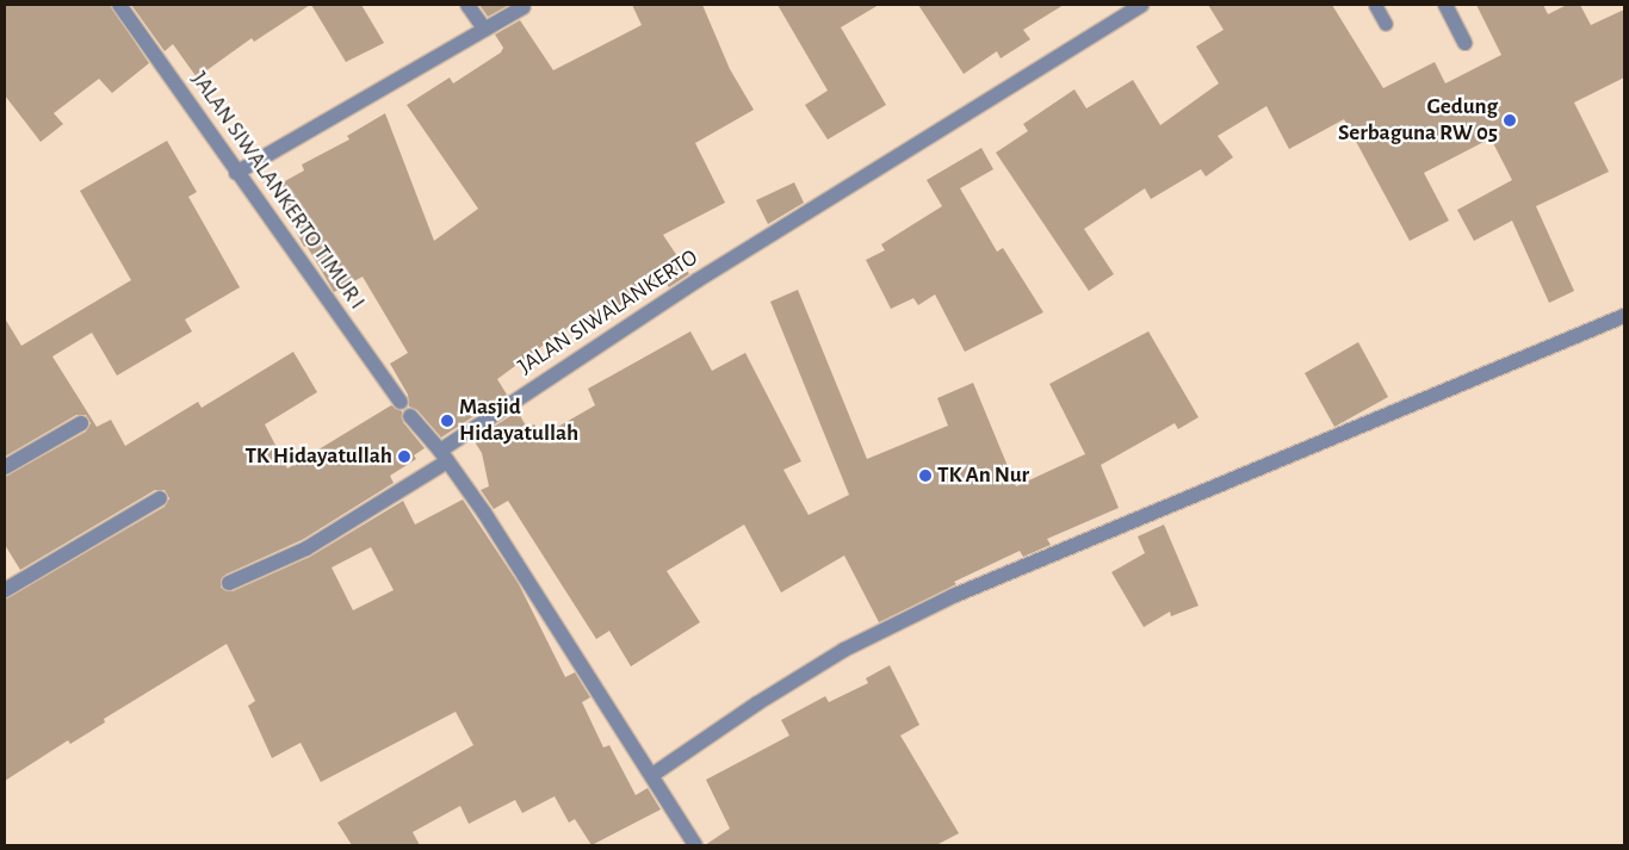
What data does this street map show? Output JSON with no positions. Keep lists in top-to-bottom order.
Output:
{
  "streets": {
    "street": ["JALAN SIWALANKERTO TIMUR I", "JALAN SIWALANKERTO"]
  },
  "places": [
    "Gedung Serbaguna RW 05",
    "Masjid Hidayatullah",
    "TK Hidayatullah",
    "TK An Nur"
  ]
}
